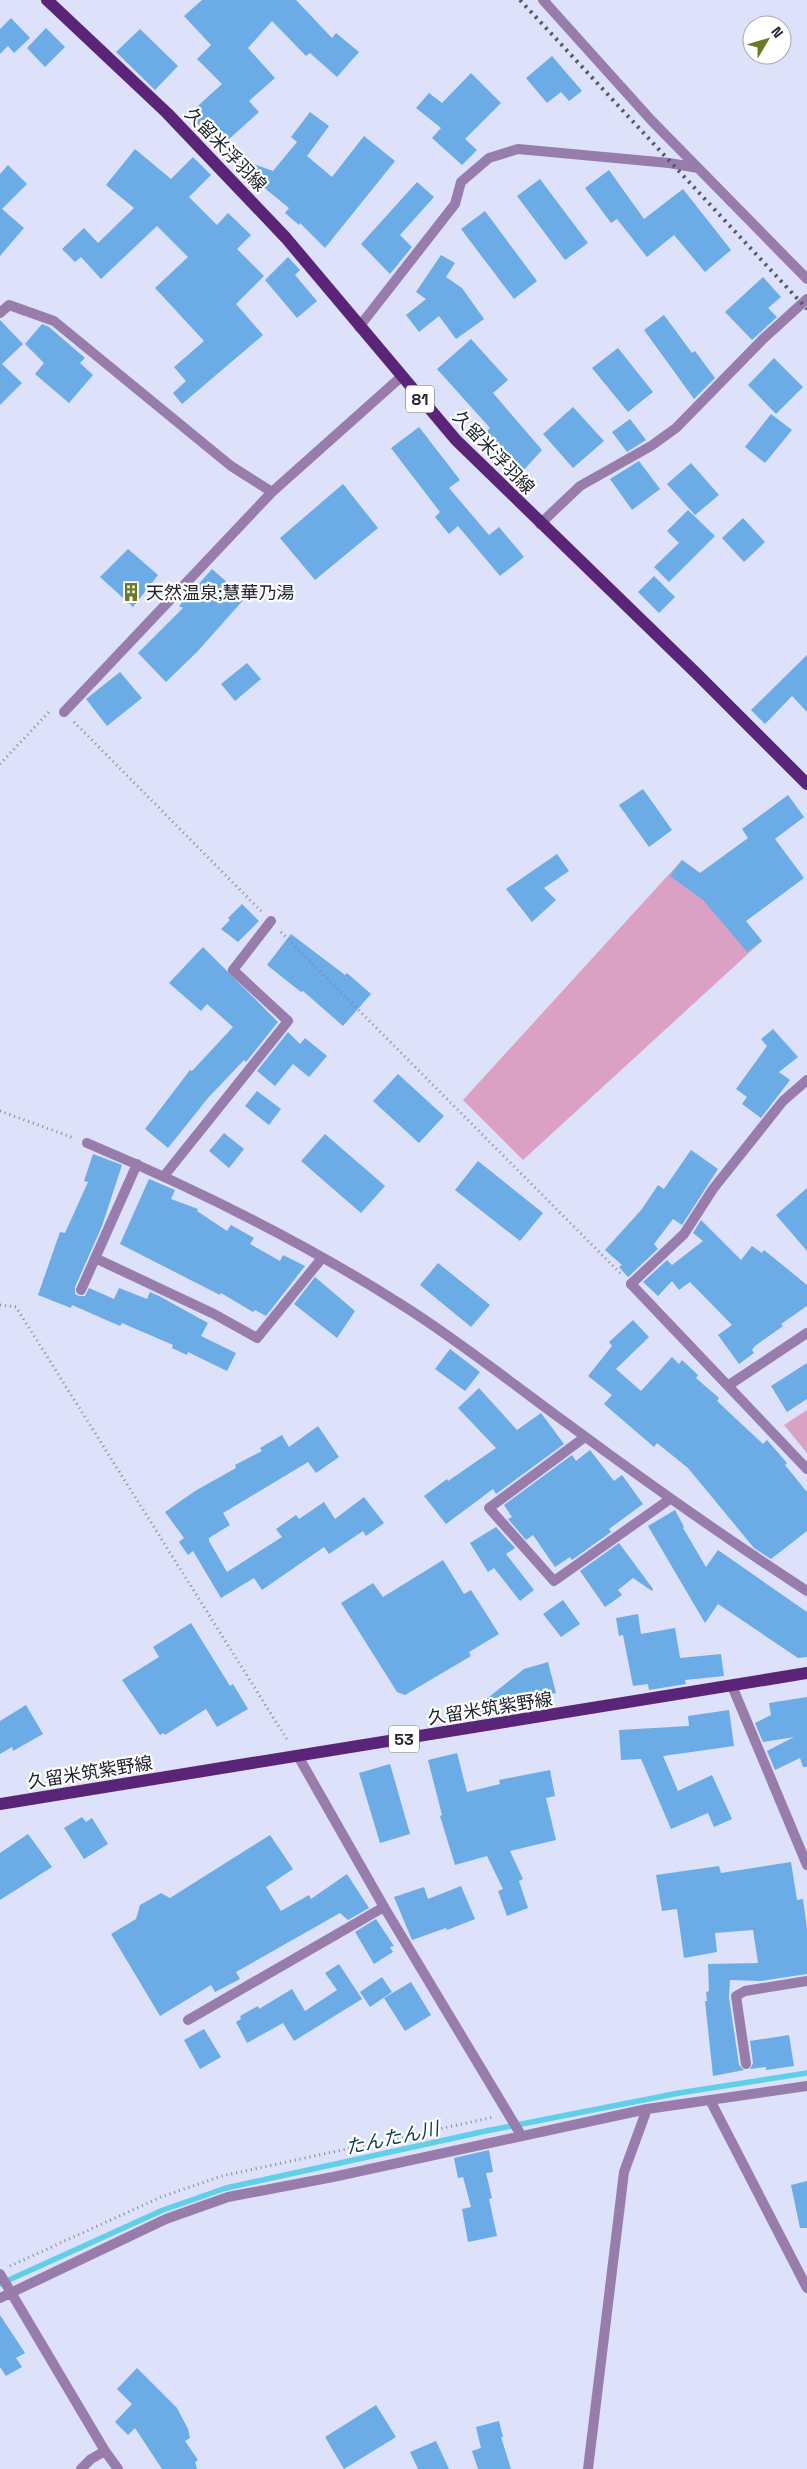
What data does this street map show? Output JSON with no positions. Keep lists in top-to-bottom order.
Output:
{
  "streets": {
    "main road": [
      "久留米浮羽線",
      "81",
      "久留米筑紫野線",
      "53"
    ]
  },
  "water": ["たんたん川"],
  "places": {
    "building": ["天然温泉;慧華乃湯"]
  },
  "north": "top right"
}
